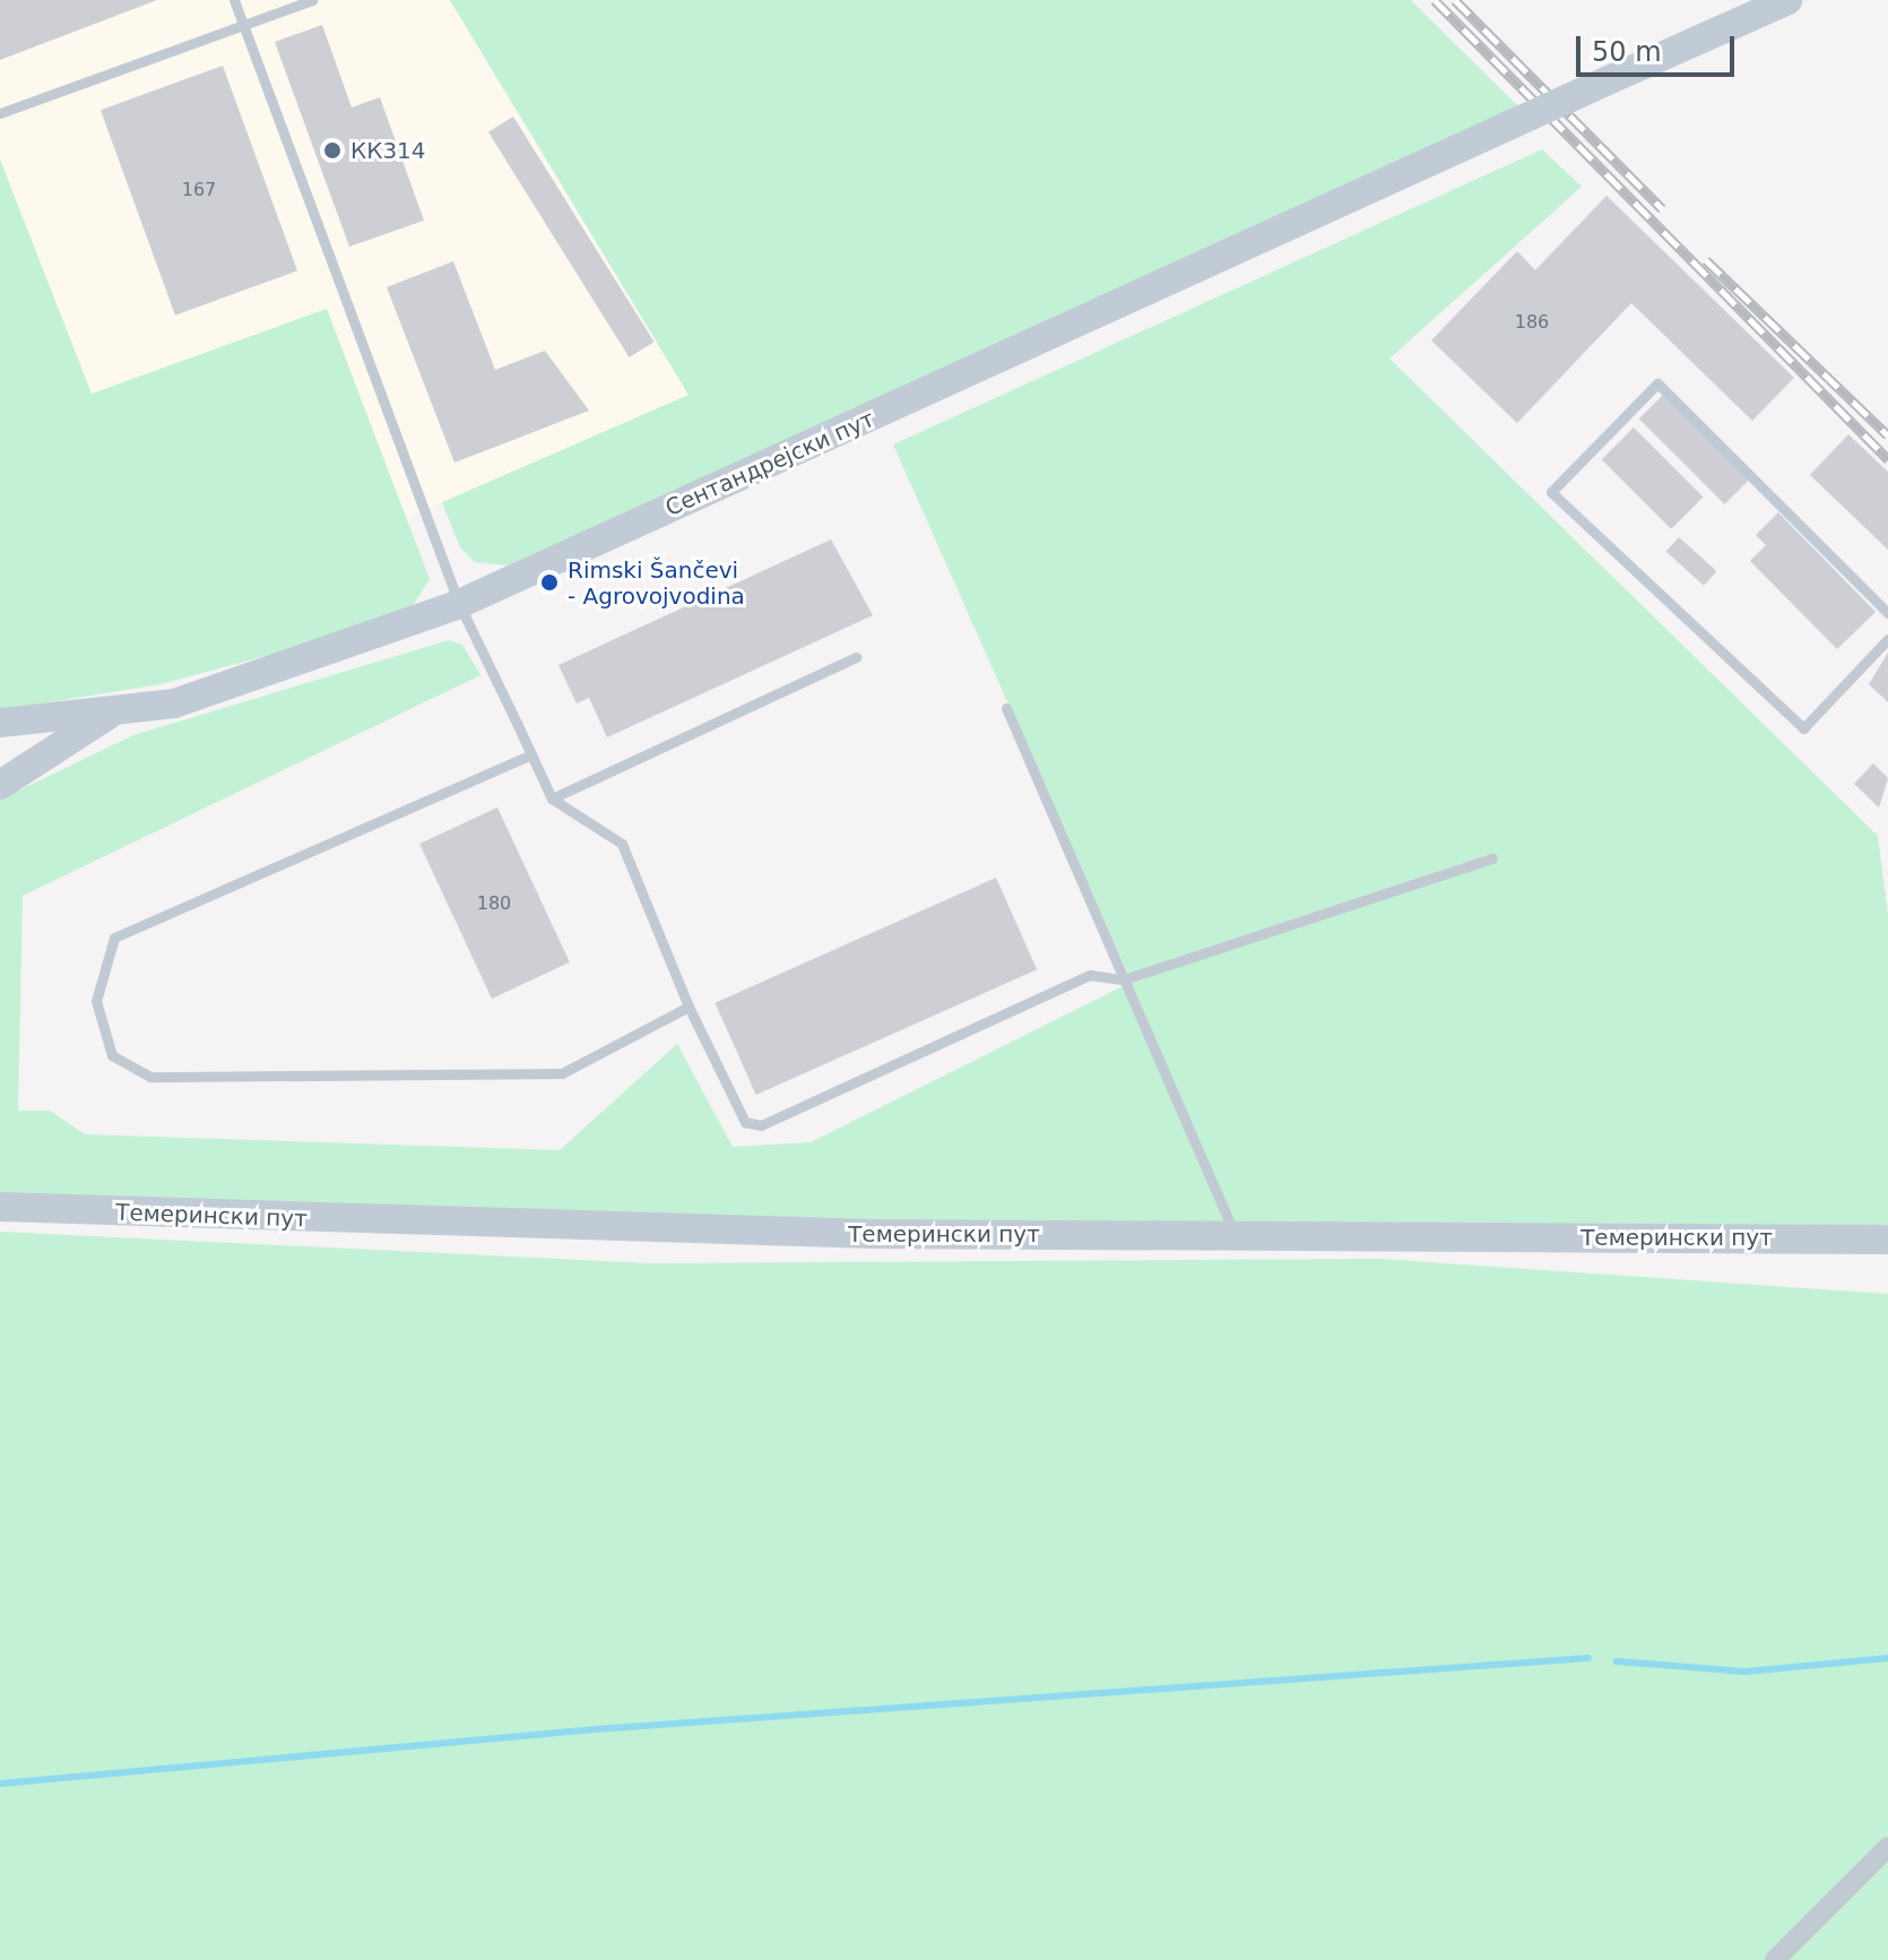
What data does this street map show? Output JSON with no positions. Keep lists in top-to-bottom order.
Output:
{
  "streets": {
    "main road": ["Сентандрејски пут", "Темерински пут"]
  },
  "places": ["КК314", "Rimski Šančevi - Agrovojvodina"],
  "house_numbers": ["167", "186", "180"],
  "scale_bar": "50 m"
}
